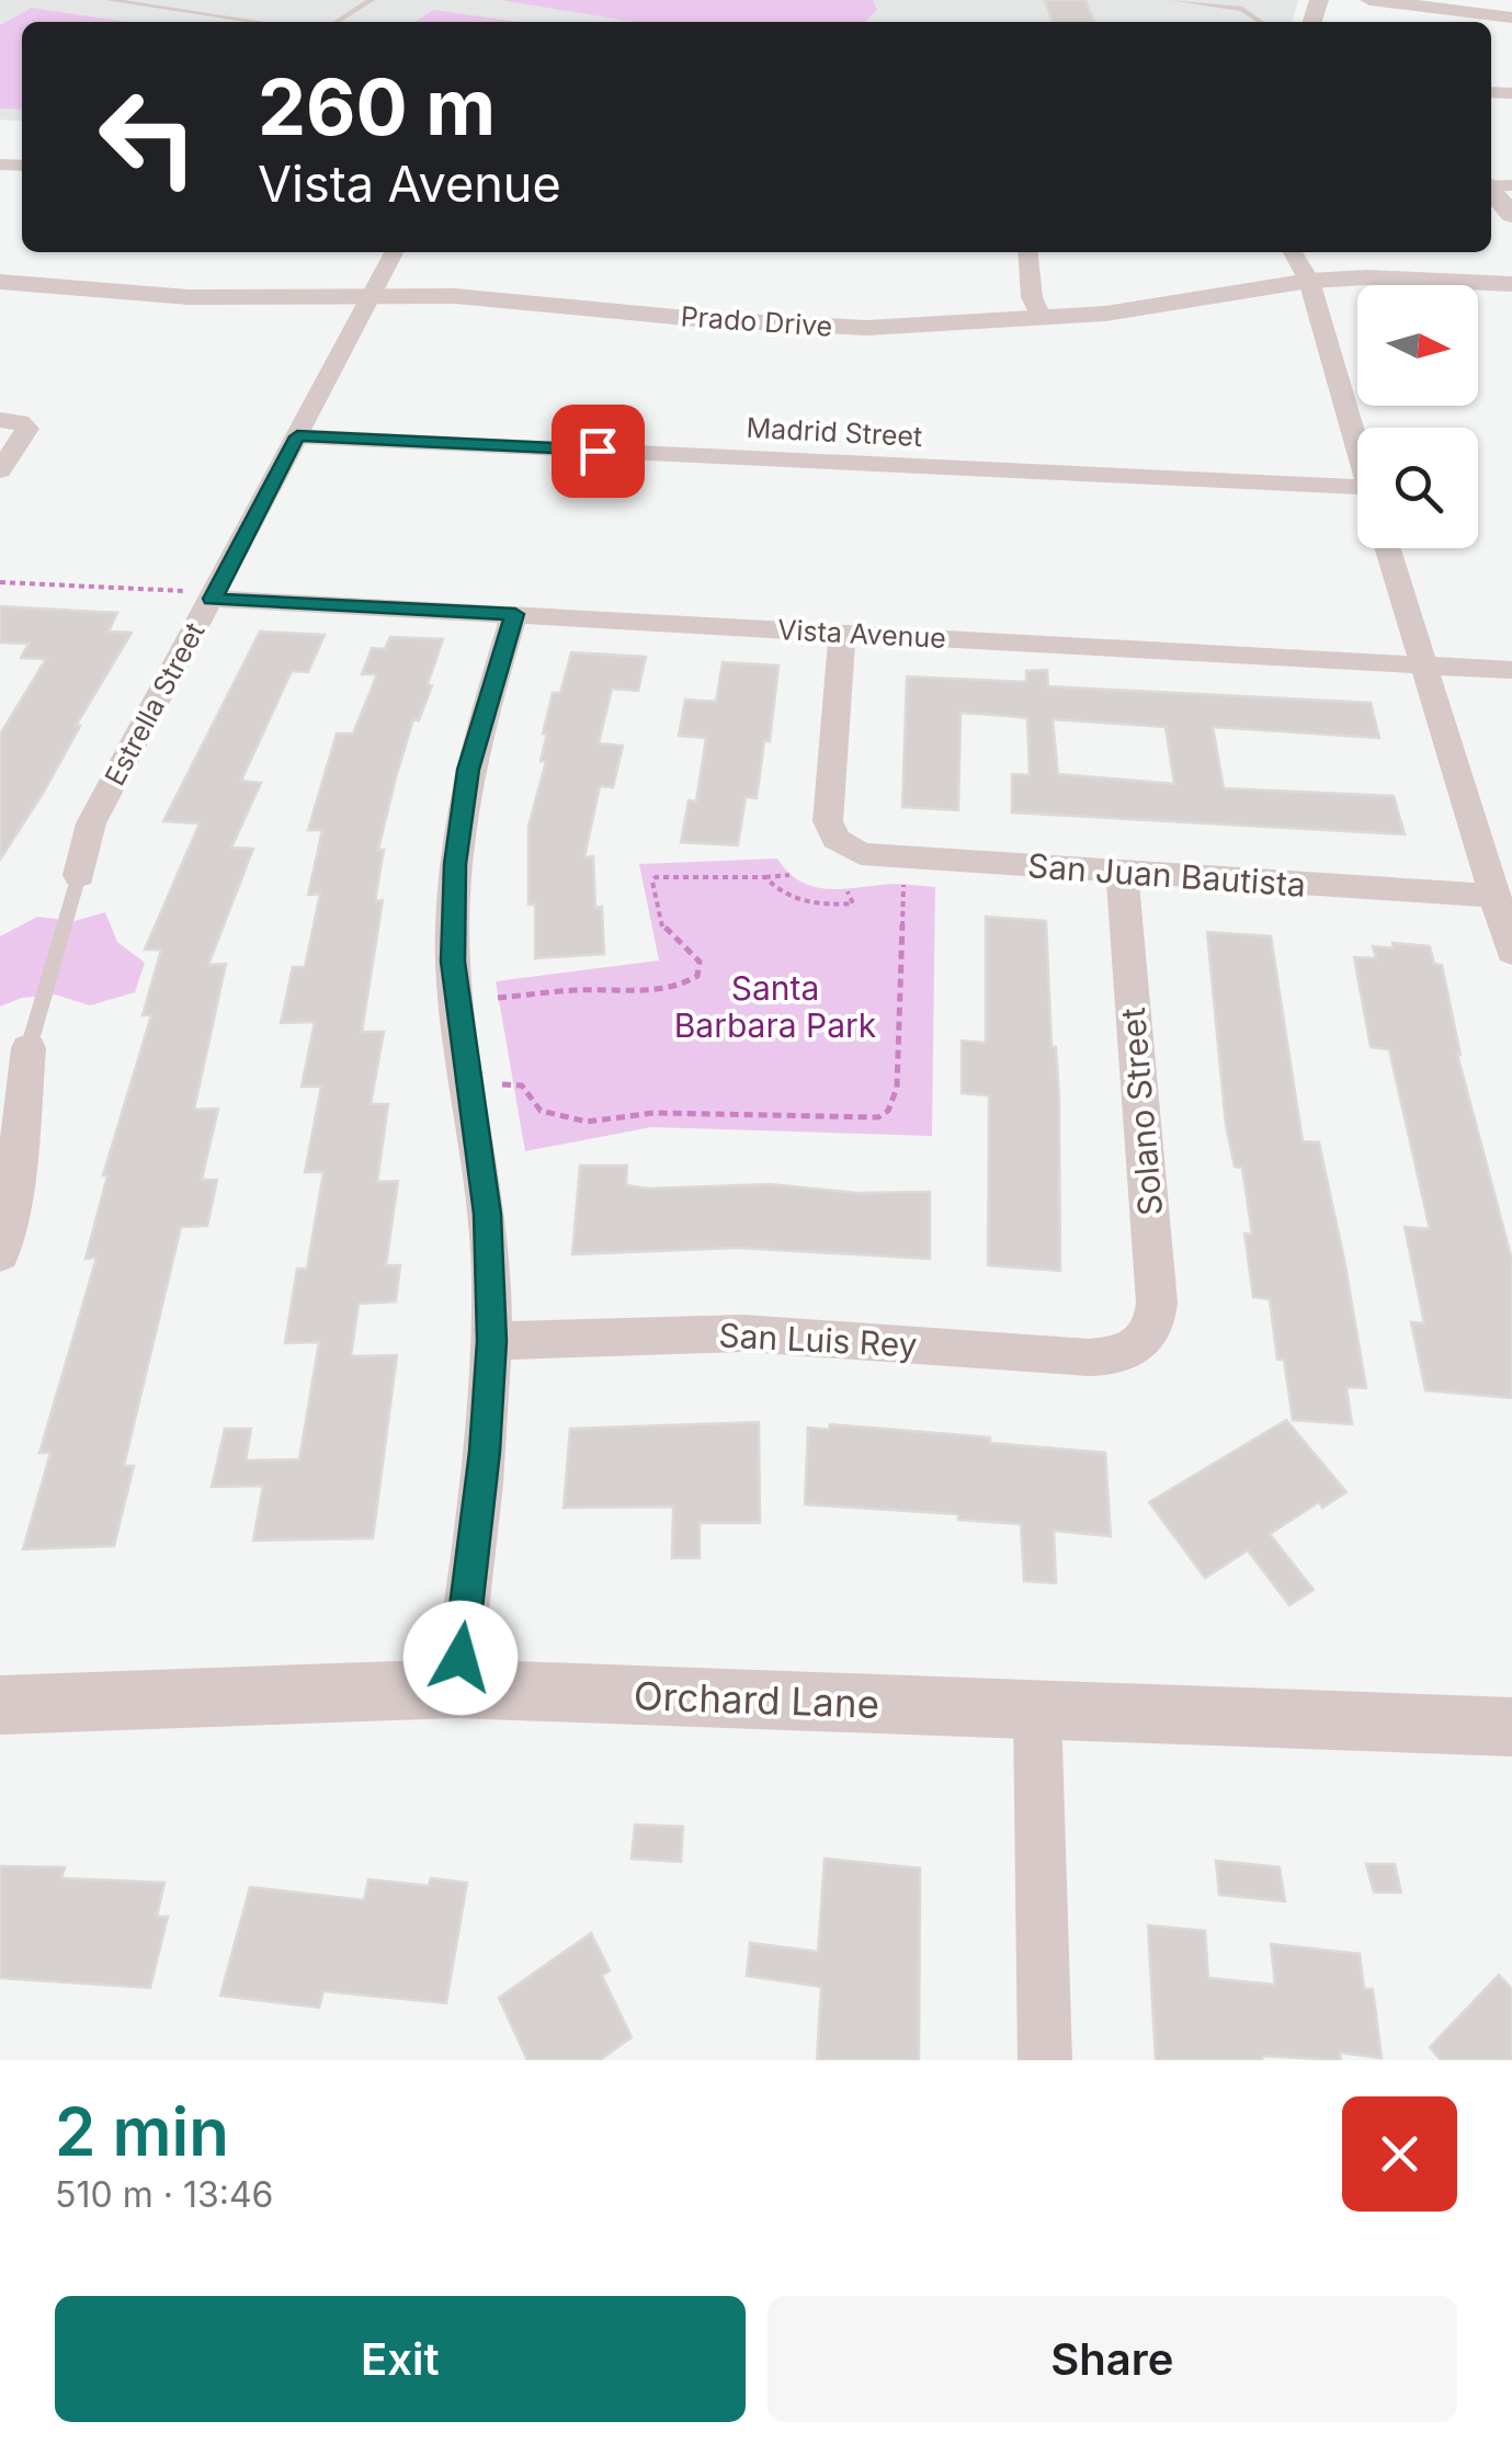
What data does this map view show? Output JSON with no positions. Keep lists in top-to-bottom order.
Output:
{
  "streets": {
    "street": [
      "Prado Drive",
      "Madrid Street",
      "Vista Avenue",
      "Estrella Street",
      "San Juan Bautista",
      "Solano Street",
      "San Luis Rey",
      "Orchard Lane"
    ]
  },
  "crossings": [
    ["Prado Drive", "Estrella Street"],
    ["Madrid Street", "Estrella Street"],
    ["Vista Avenue", "Estrella Street"],
    ["Vista Avenue", "San Juan Bautista"],
    ["San Juan Bautista", "Solano Street"],
    ["Solano Street", "San Luis Rey"]
  ],
  "parks": ["Santa Barbara Park"],
  "north": "right",
  "page": {
    "turn": ["260 m", "Vista Avenue"],
    "heading": ["2 min", "510 m · 13:46"],
    "buttons": ["Exit", "Share"]
  }
}
